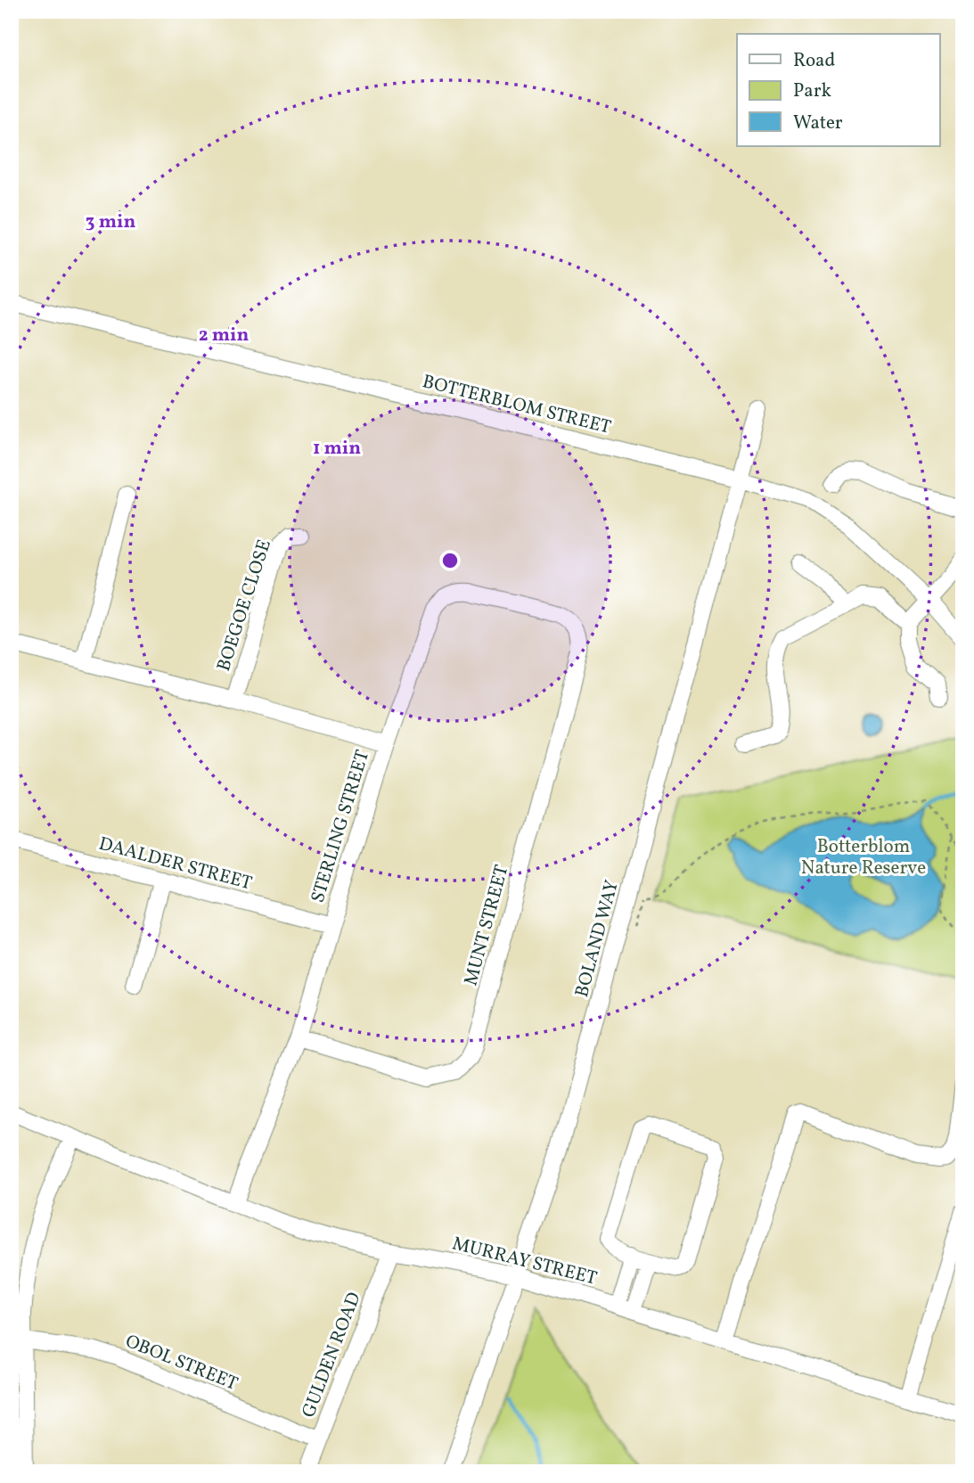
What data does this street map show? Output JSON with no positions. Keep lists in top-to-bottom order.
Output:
{
  "streets": {
    "street": [
      "BOTTERBLOM STREET",
      "BOEGOE CLOSE",
      "STERLING STREET",
      "DAALDER STREET",
      "MUNT STREET",
      "BOLAND WAY",
      "MURRAY STREET",
      "GULDEN ROAD",
      "OBOL STREET"
    ]
  },
  "crossings": [
    ["BOTTERBLOM STREET", "BOLAND WAY"],
    ["STERLING STREET", "DAALDER STREET"],
    ["STERLING STREET", "MUNT STREET"],
    ["STERLING STREET", "MURRAY STREET"],
    ["BOLAND WAY", "MURRAY STREET"],
    ["MURRAY STREET", "GULDEN ROAD"],
    ["GULDEN ROAD", "OBOL STREET"]
  ],
  "parks": ["Botterblom Nature Reserve"],
  "legend": ["Road", "Park", "Water"],
  "rings": ["3 min", "2 min", "1 min"]
}
